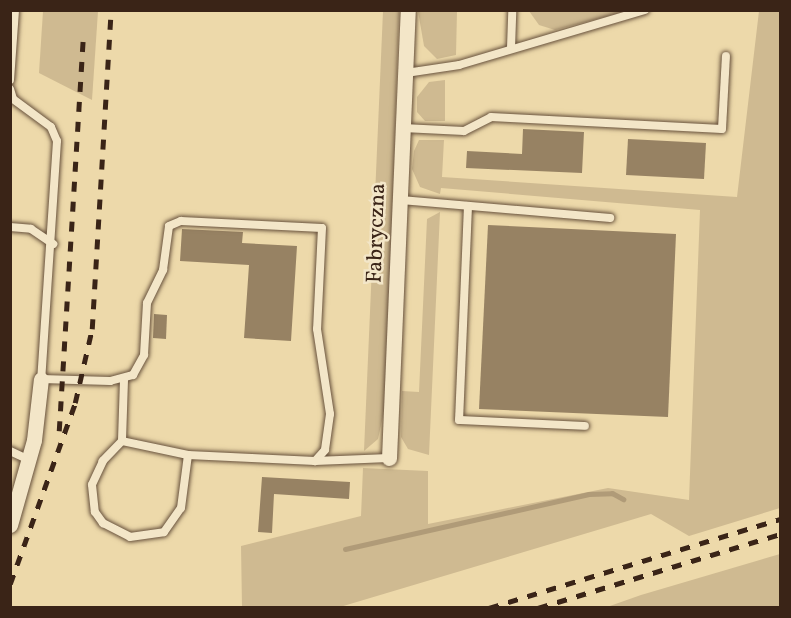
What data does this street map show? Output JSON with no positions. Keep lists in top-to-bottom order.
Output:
{
  "streets": {
    "street": ["Fabryczna"]
  }
}
